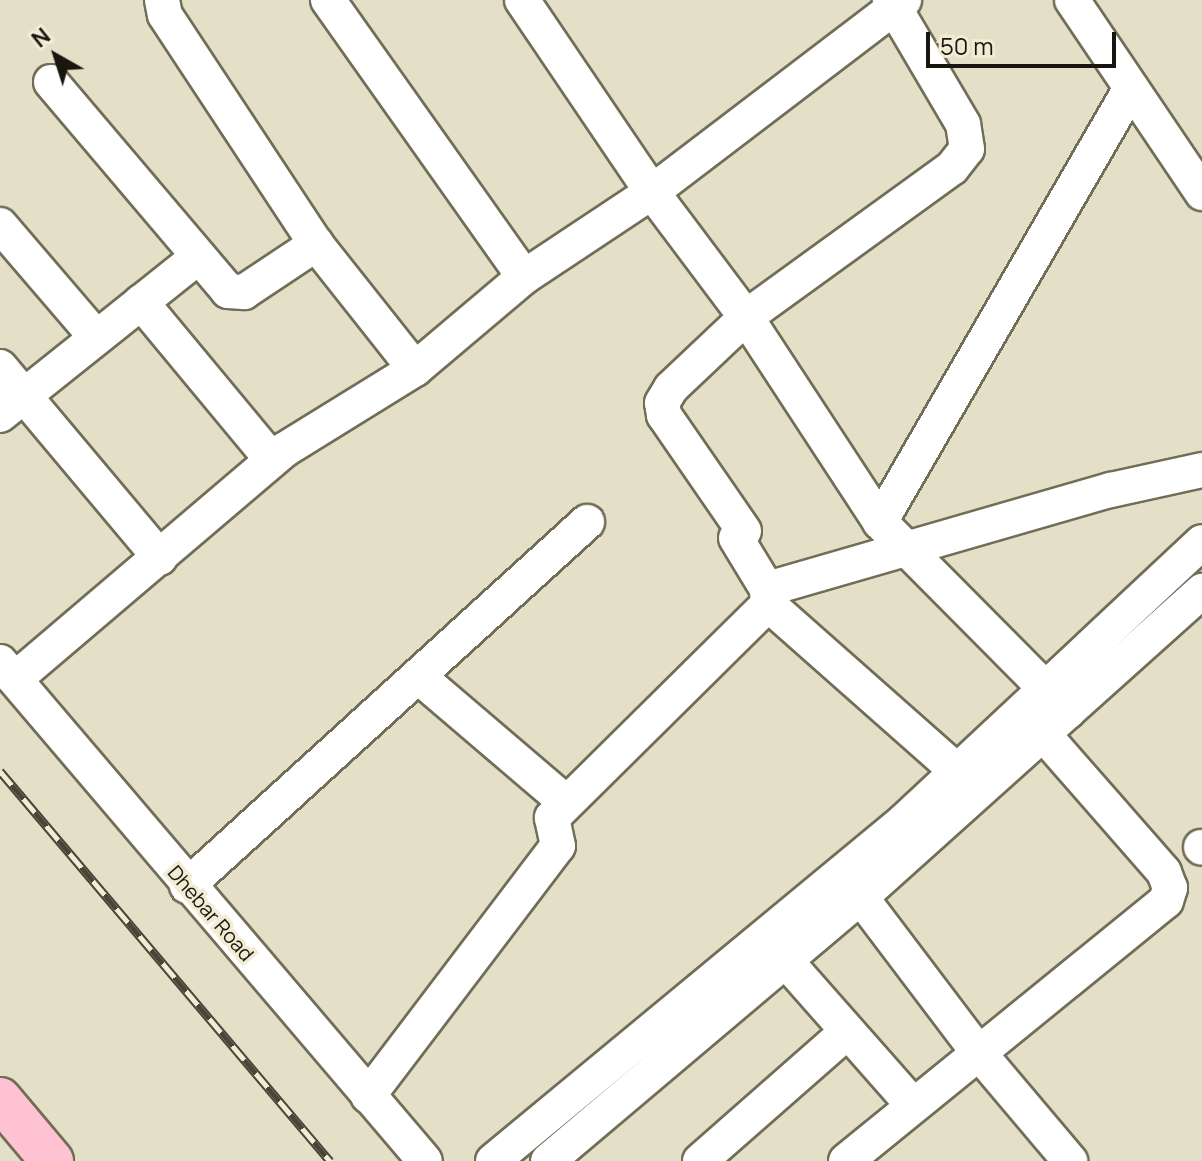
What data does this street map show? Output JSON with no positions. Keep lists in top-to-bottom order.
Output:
{
  "streets": {
    "street": ["Dhebar Road"]
  },
  "scale_bar": "50 m",
  "north": "top left"
}
